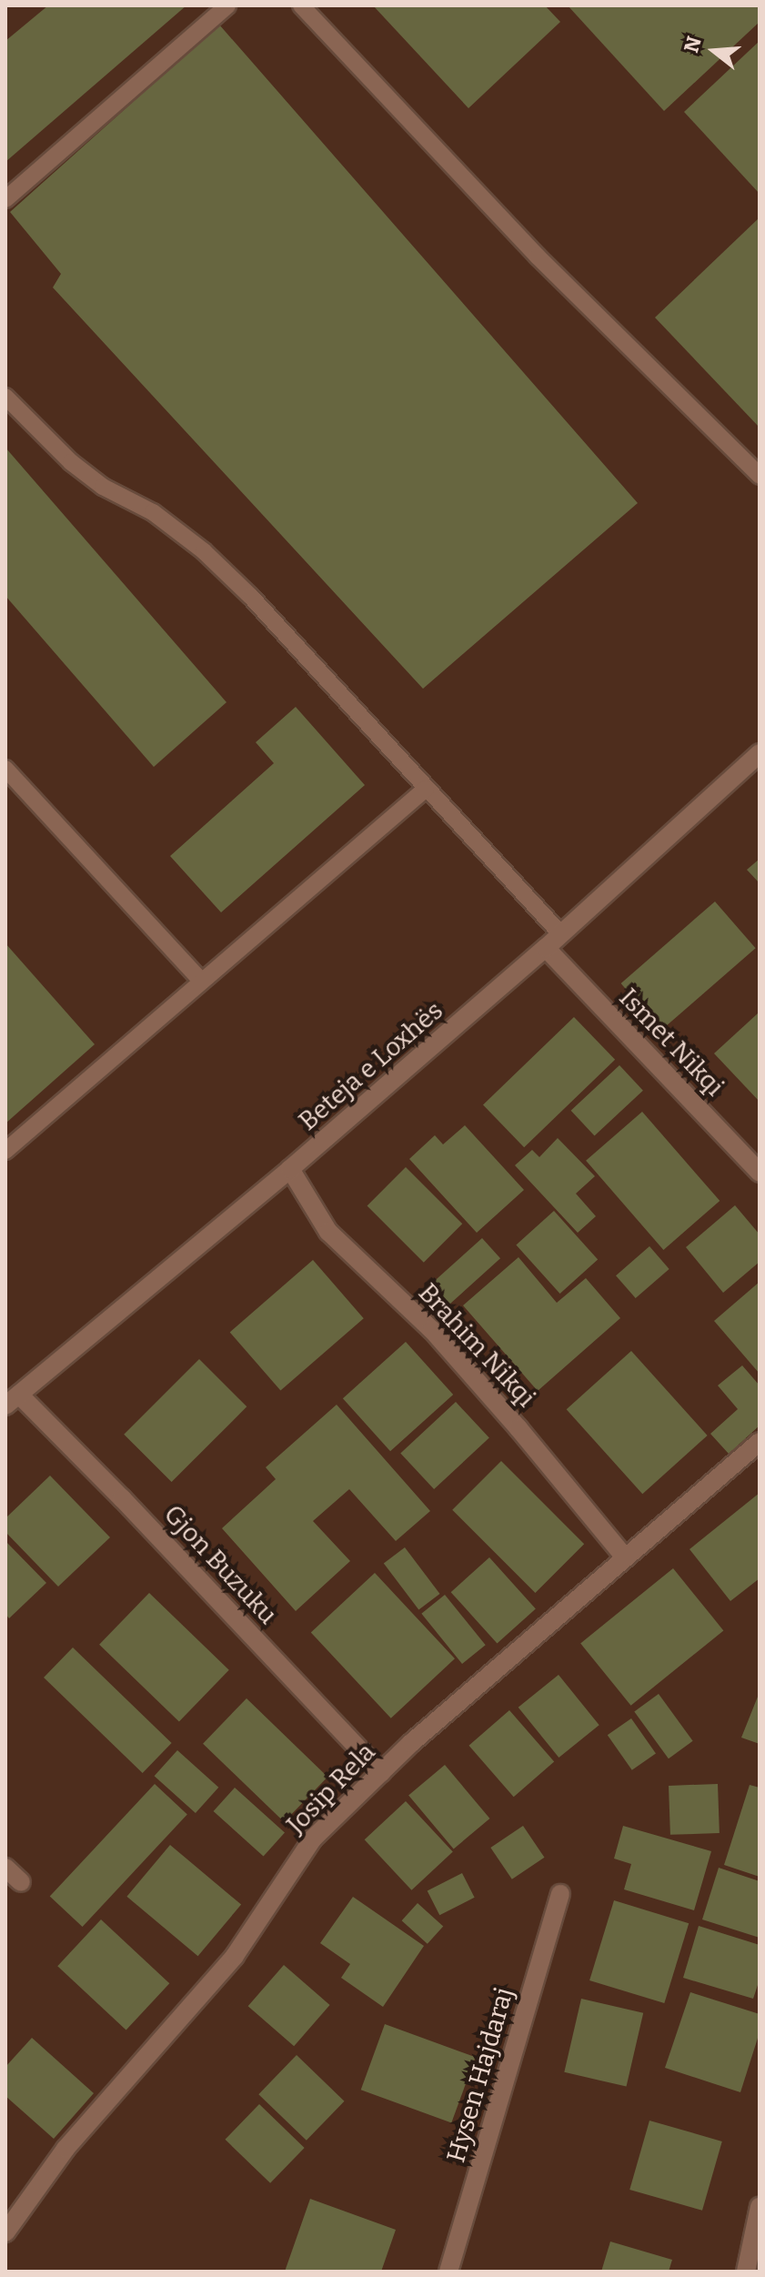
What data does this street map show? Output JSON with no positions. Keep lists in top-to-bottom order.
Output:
{
  "streets": {
    "street": [
      "Ismet Nikqi",
      "Beteja e Loxhës",
      "Brahim Nikqi",
      "Gjon Buzuku",
      "Josip Rela",
      "Hysen Hajdaraj"
    ]
  },
  "crossings": [
    ["Ismet Nikqi", "Beteja e Loxhës"],
    ["Beteja e Loxhës", "Brahim Nikqi"],
    ["Beteja e Loxhës", "Gjon Buzuku"],
    ["Brahim Nikqi", "Josip Rela"],
    ["Gjon Buzuku", "Josip Rela"]
  ],
  "north": "left"
}
